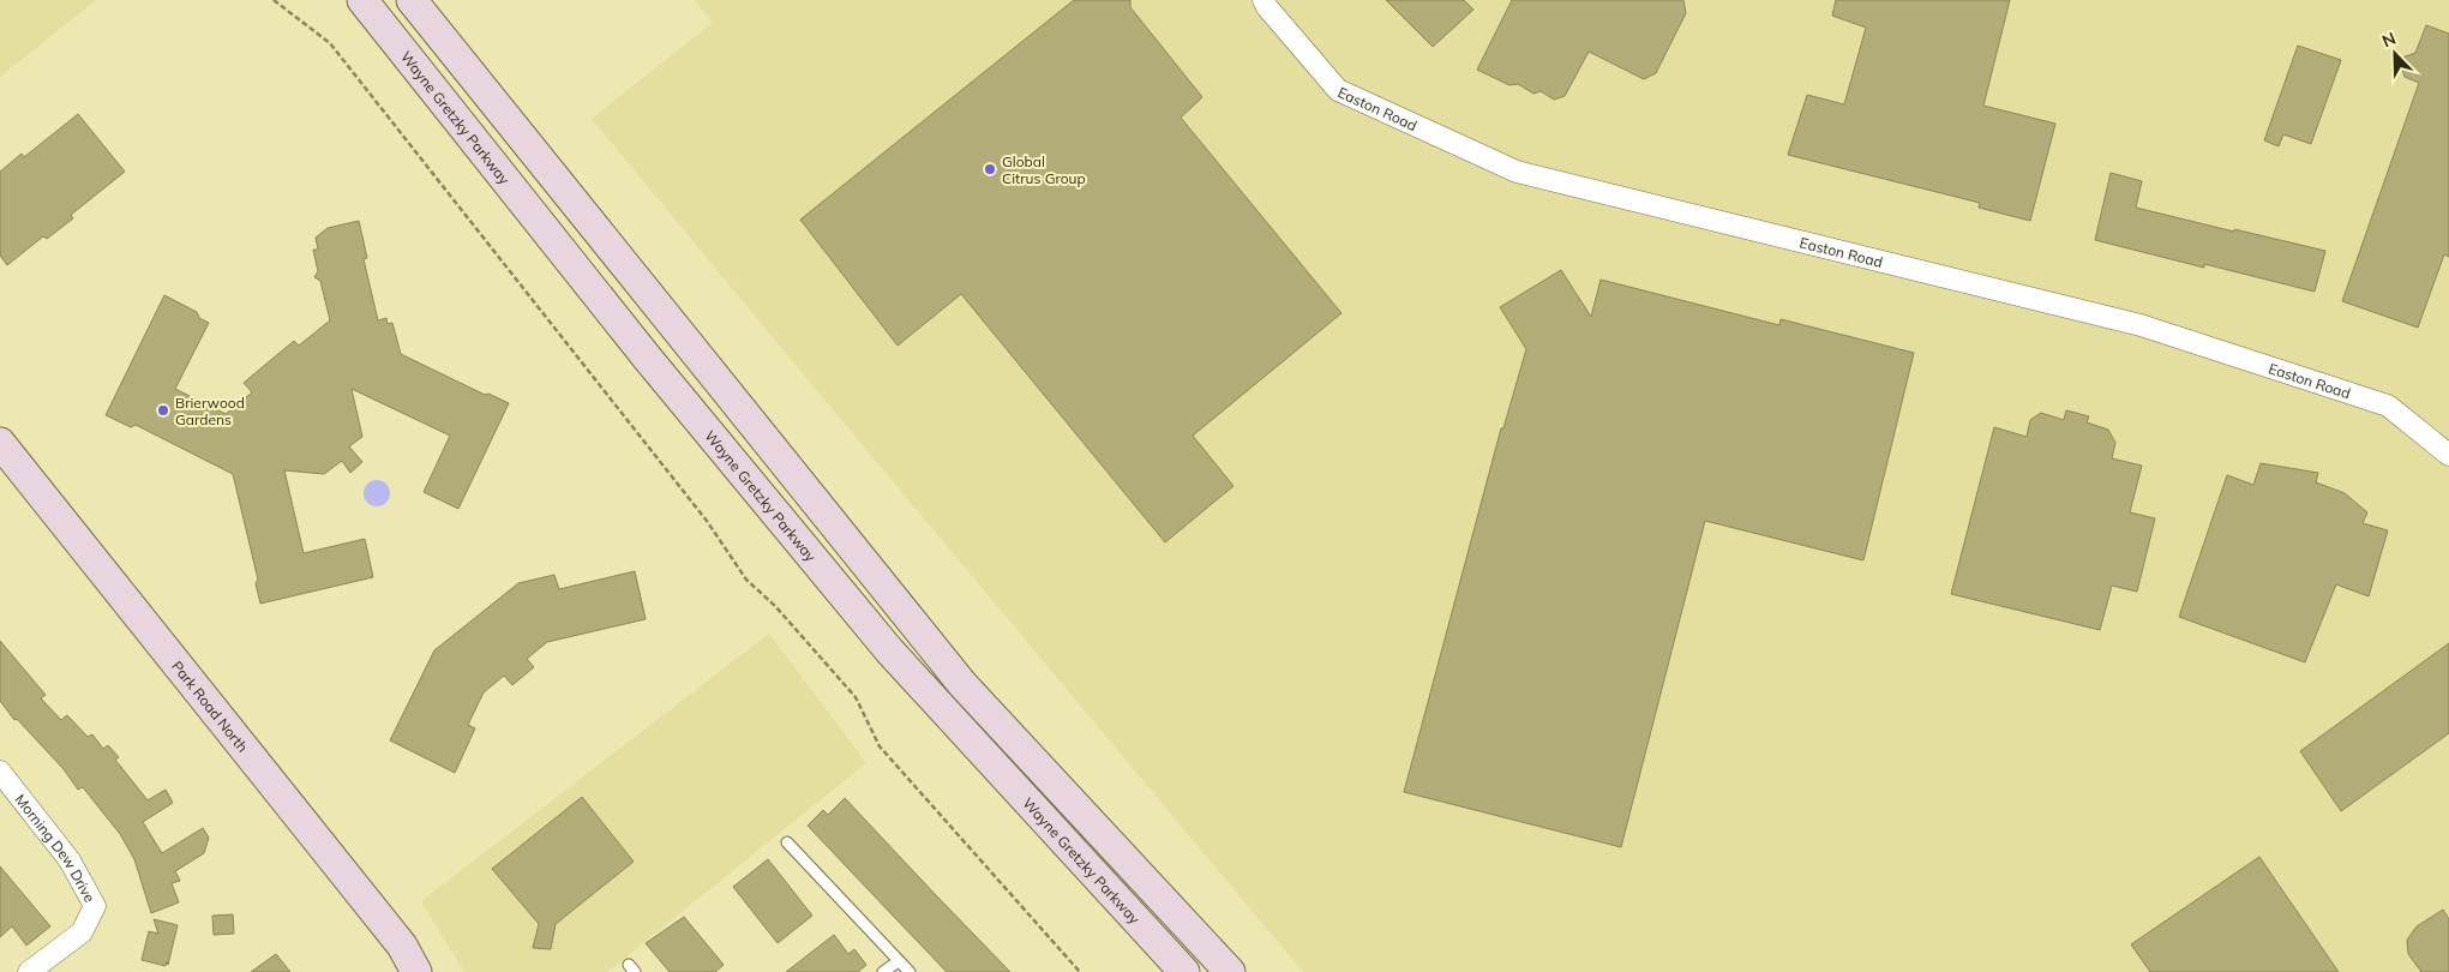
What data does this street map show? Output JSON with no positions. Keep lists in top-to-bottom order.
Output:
{
  "streets": {
    "main road": ["Wayne Gretzky Parkway", "Park Road North"],
    "street": ["Easton Road", "Morning Dew Drive"]
  },
  "places": ["Global Citrus Group", "Brierwood Gardens"],
  "north": "top left"
}
